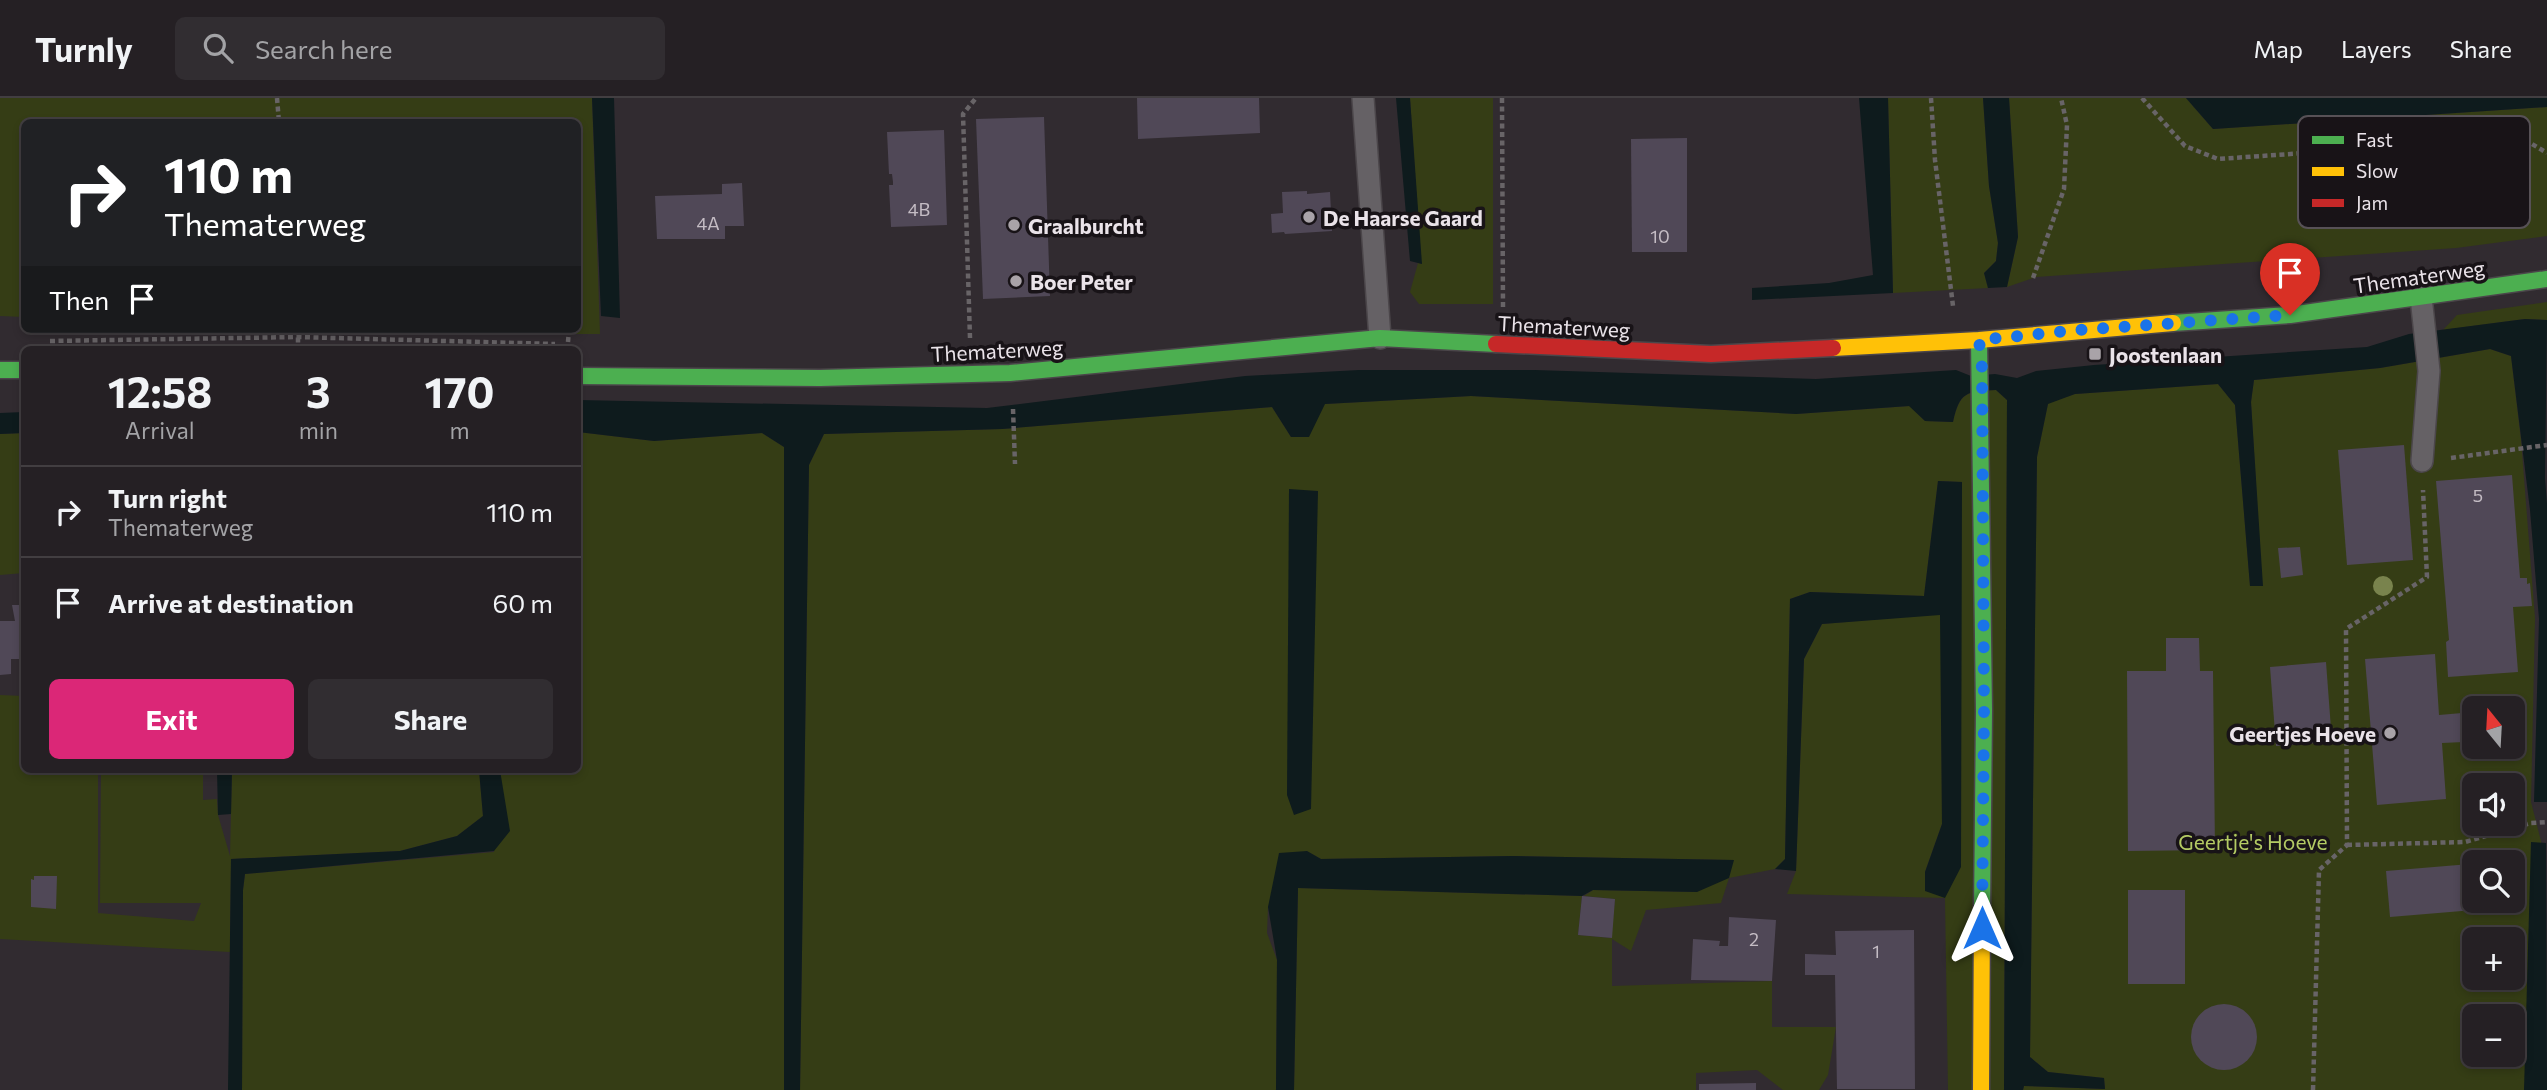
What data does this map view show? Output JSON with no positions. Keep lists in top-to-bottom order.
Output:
{
  "streets": {
    "street": ["Thematerweg"]
  },
  "parks": ["Geertje's Hoeve"],
  "places": {
    "other": [
      "De Haarse Gaard",
      "Graalburcht",
      "Boer Peter",
      "Geertjes Hoeve"
    ],
    "transit": ["Joostenlaan"]
  },
  "house_numbers": [
    "4B",
    "4A",
    "10",
    "5",
    "2",
    "1"
  ],
  "legend": ["Fast", "Slow", "Jam"],
  "north": "top",
  "page": {
    "header": "Turnly",
    "search": "Search here",
    "nav": ["Map", "Layers", "Share"],
    "turn": ["110 m", "Thematerweg"],
    "then": "Then",
    "eta": [
      "12:58",
      "Arrival",
      "3",
      "min",
      "170",
      "m"
    ],
    "list": [
      {
        "name": "Turn right",
        "note": "Thematerweg",
        "value": "110 m"
      },
      {
        "name": "Arrive at destination",
        "value": "60 m"
      }
    ],
    "buttons": ["Exit", "Share"],
    "map_buttons": ["+", "−"]
  }
}
